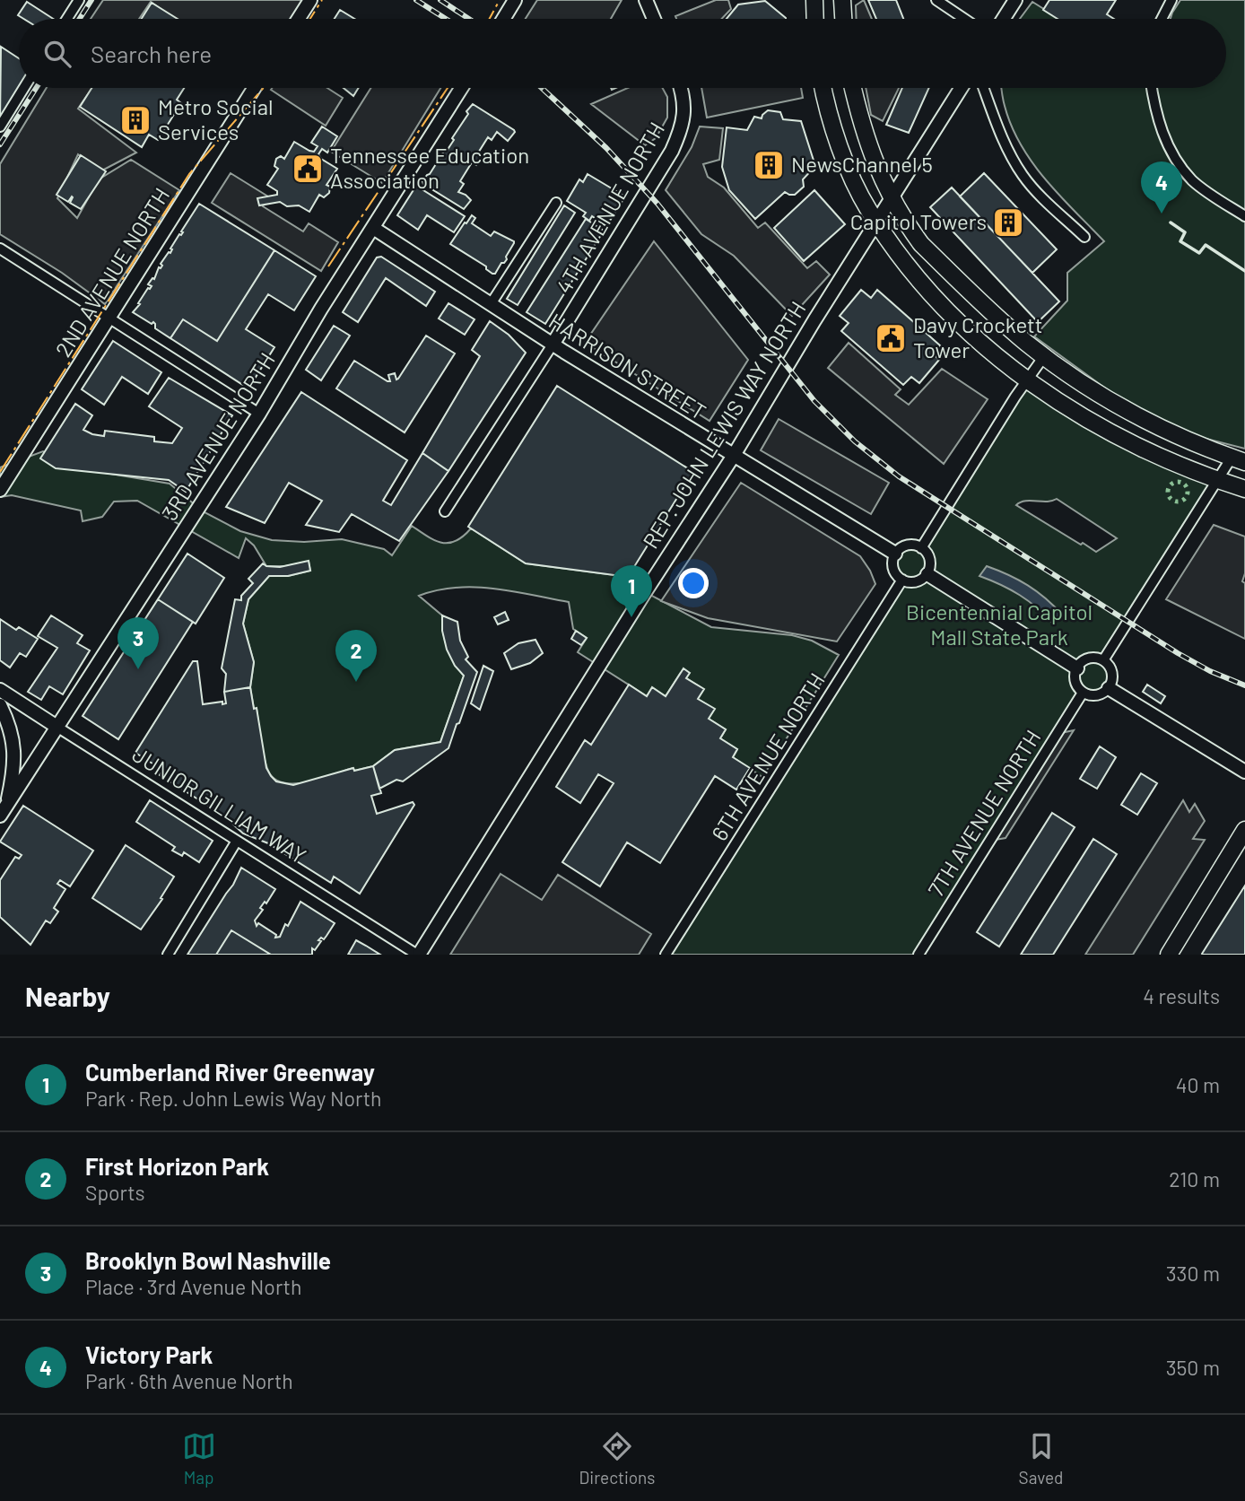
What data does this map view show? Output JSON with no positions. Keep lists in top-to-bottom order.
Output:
{
  "streets": {
    "street": [
      "4TH AVENUE NORTH",
      "2ND AVENUE NORTH",
      "HARRISON STREET",
      "REP. JOHN LEWIS WAY NORTH",
      "3RD AVENUE NORTH",
      "6TH AVENUE NORTH",
      "JUNIOR GILLIAM WAY",
      "7TH AVENUE NORTH"
    ]
  },
  "crossings": [
    ["4TH AVENUE NORTH", "HARRISON STREET"],
    ["HARRISON STREET", "REP. JOHN LEWIS WAY NORTH"],
    ["HARRISON STREET", "3RD AVENUE NORTH"],
    ["HARRISON STREET", "6TH AVENUE NORTH"],
    ["REP. JOHN LEWIS WAY NORTH", "JUNIOR GILLIAM WAY"],
    ["3RD AVENUE NORTH", "JUNIOR GILLIAM WAY"]
  ],
  "parks": ["Bicentennial Capitol Mall State Park"],
  "places": {
    "building": ["Metro Social Services", "NewsChannel 5", "Capitol Towers"],
    "public building": ["Tennessee Education Association", "Davy Crockett Tower"]
  },
  "page": {
    "search": "Search here",
    "pins": [
      "4",
      "1",
      "3",
      "2"
    ],
    "heading": ["Nearby", "4 results"],
    "list": [
      {
        "mark": "1",
        "name": "Cumberland River Greenway",
        "note": "Park · Rep. John Lewis Way North",
        "value": "40 m"
      },
      {
        "mark": "2",
        "name": "First Horizon Park",
        "note": "Sports",
        "value": "210 m"
      },
      {
        "mark": "3",
        "name": "Brooklyn Bowl Nashville",
        "note": "Place · 3rd Avenue North",
        "value": "330 m"
      },
      {
        "mark": "4",
        "name": "Victory Park",
        "note": "Park · 6th Avenue North",
        "value": "350 m"
      }
    ],
    "nav": ["Map", "Directions", "Saved"]
  }
}
